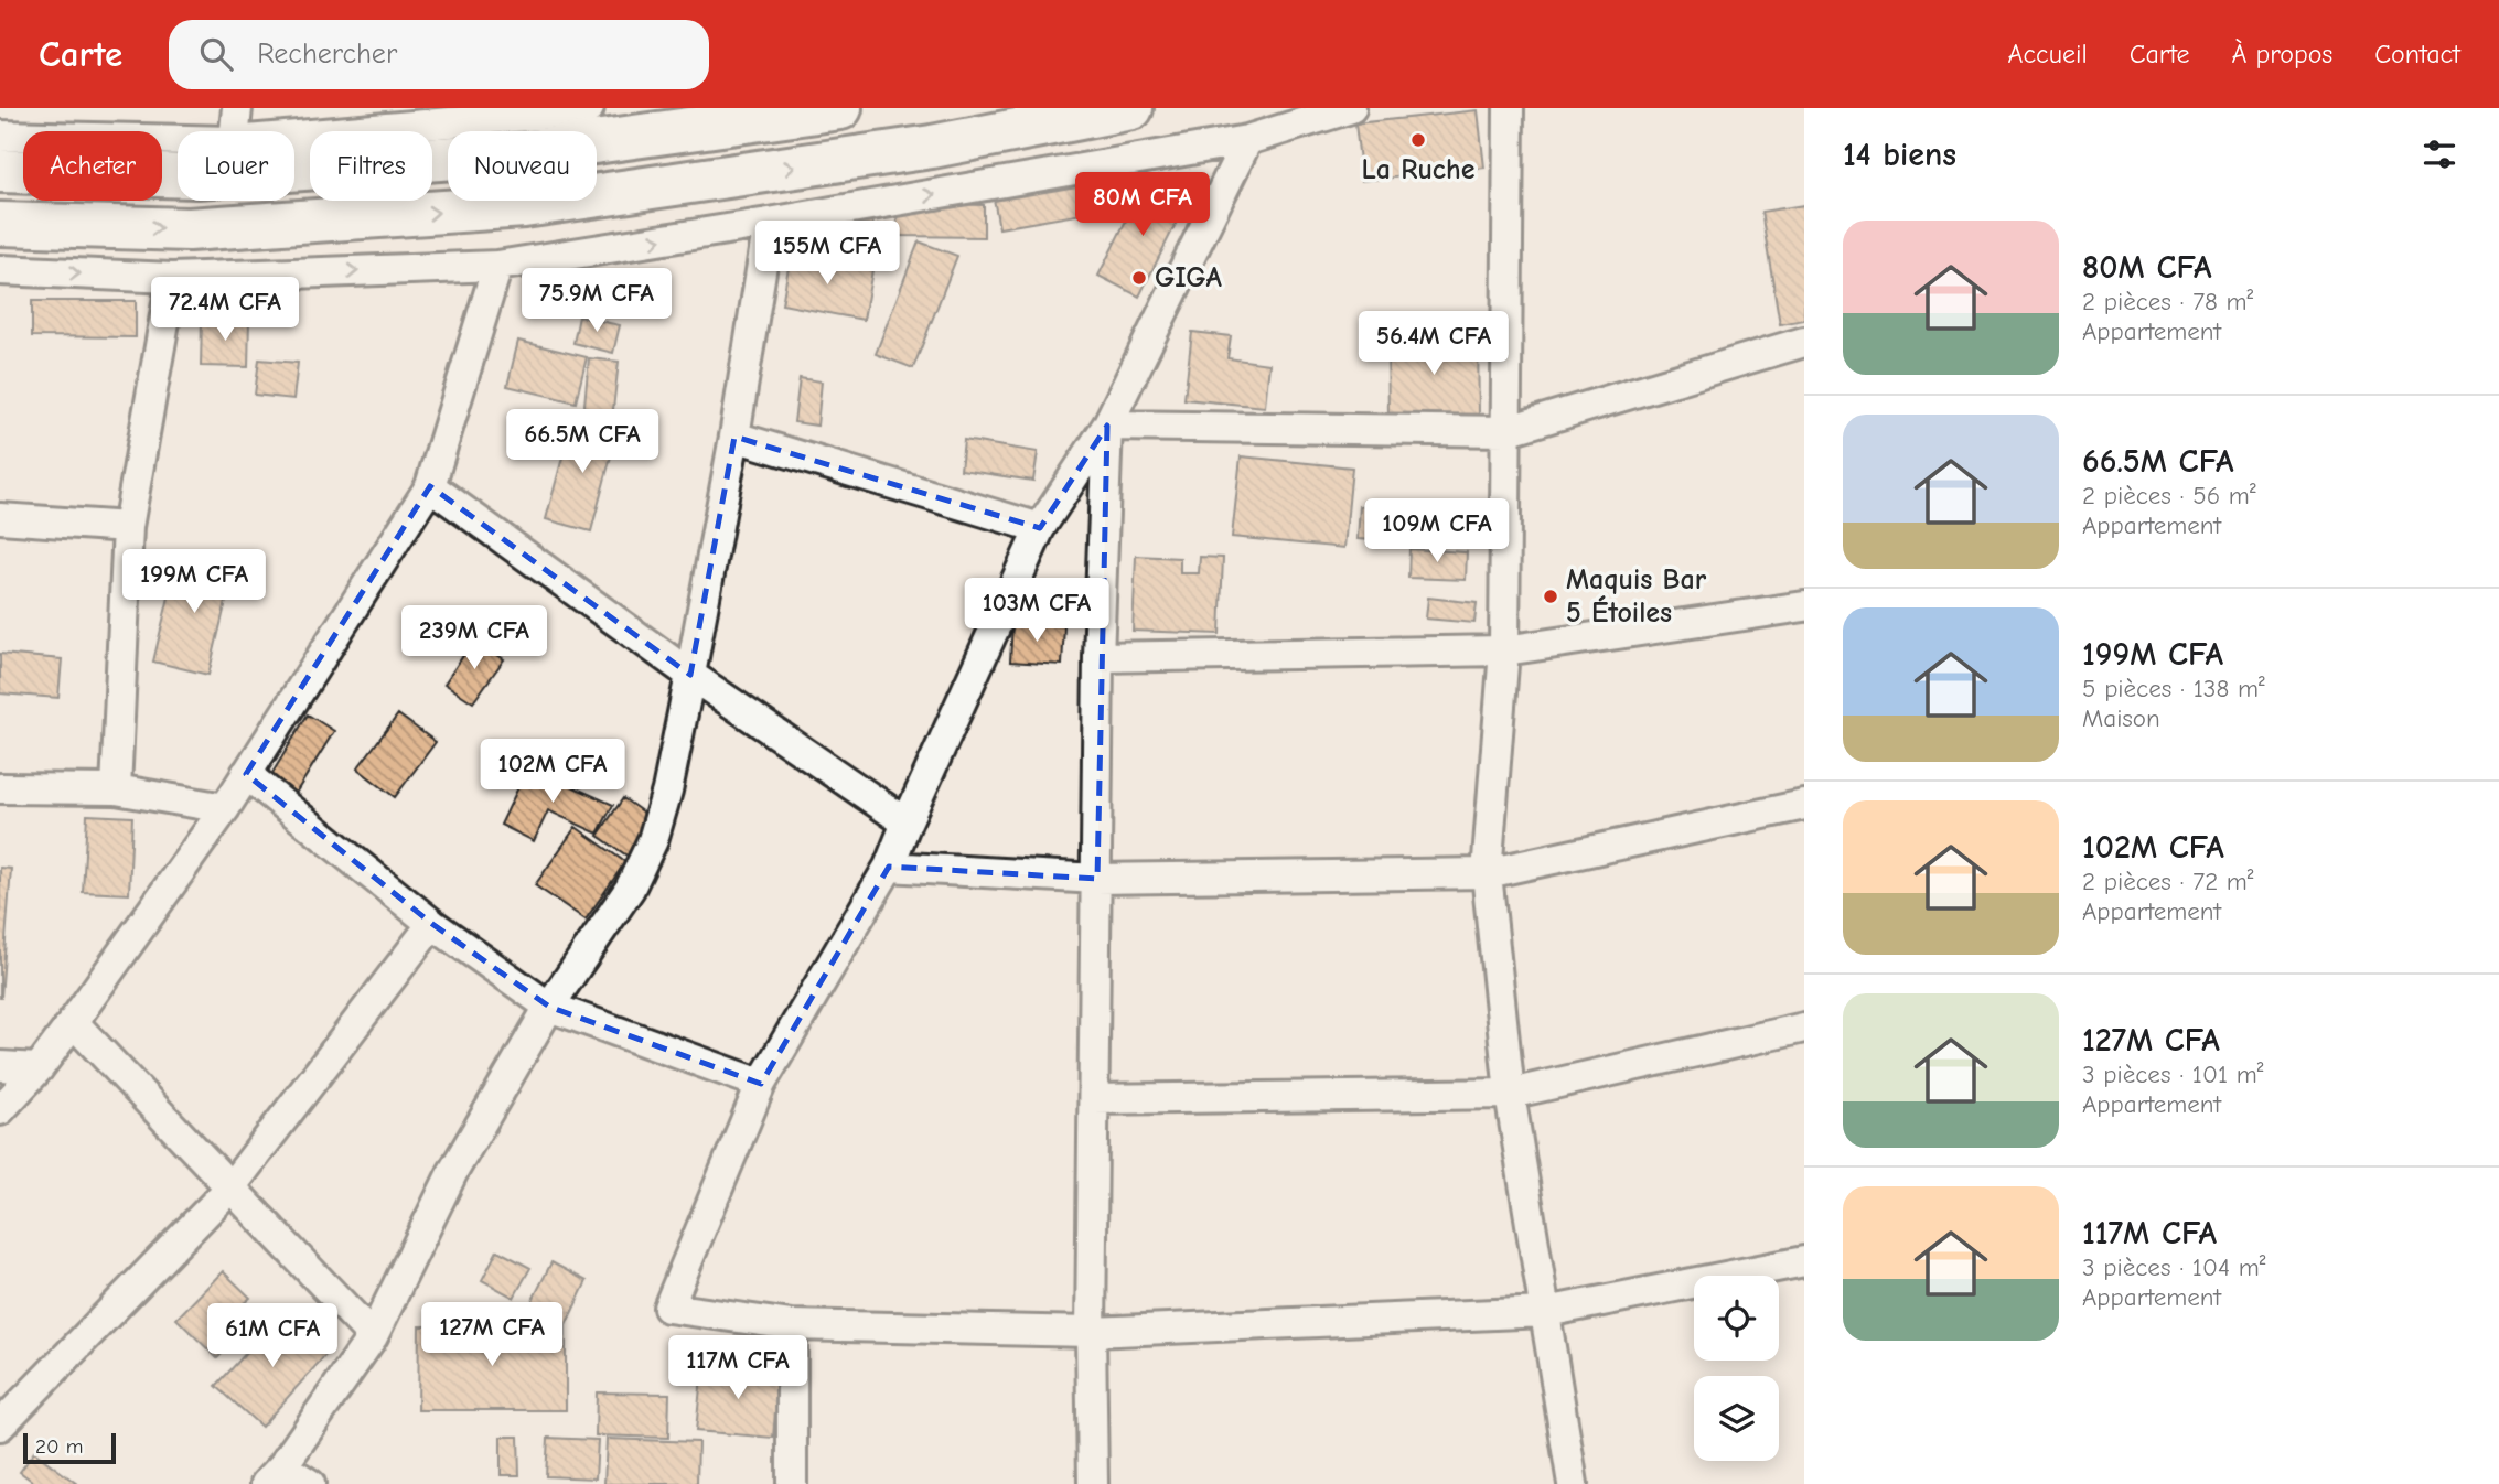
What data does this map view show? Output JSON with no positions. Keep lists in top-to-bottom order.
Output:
{
  "places": ["La Ruche", "GIGA", "Maquis Bar 5 Étoiles"],
  "scale_bar": "20 m",
  "page": {
    "header": "Carte",
    "search": "Rechercher",
    "nav": [
      "Accueil",
      "Carte",
      "À propos",
      "Contact"
    ],
    "heading": "14 biens",
    "chip": [
      "Acheter",
      "Louer",
      "Filtres",
      "Nouveau"
    ],
    "price": [
      "80M CFA",
      "155M CFA",
      "75.9M CFA",
      "72.4M CFA",
      "56.4M CFA",
      "66.5M CFA",
      "109M CFA",
      "199M CFA",
      "103M CFA",
      "239M CFA",
      "102M CFA",
      "127M CFA",
      "61M CFA",
      "117M CFA"
    ],
    "list": [
      {
        "name": "80M CFA",
        "note": "2 pièces · 78 m² · Appartement"
      },
      {
        "name": "66.5M CFA",
        "note": "2 pièces · 56 m² · Appartement"
      },
      {
        "name": "199M CFA",
        "note": "5 pièces · 138 m² · Maison"
      },
      {
        "name": "102M CFA",
        "note": "2 pièces · 72 m² · Appartement"
      },
      {
        "name": "127M CFA",
        "note": "3 pièces · 101 m² · Appartement"
      },
      {
        "name": "117M CFA",
        "note": "3 pièces · 104 m² · Appartement"
      }
    ],
    "scale": "20 m"
  }
}
